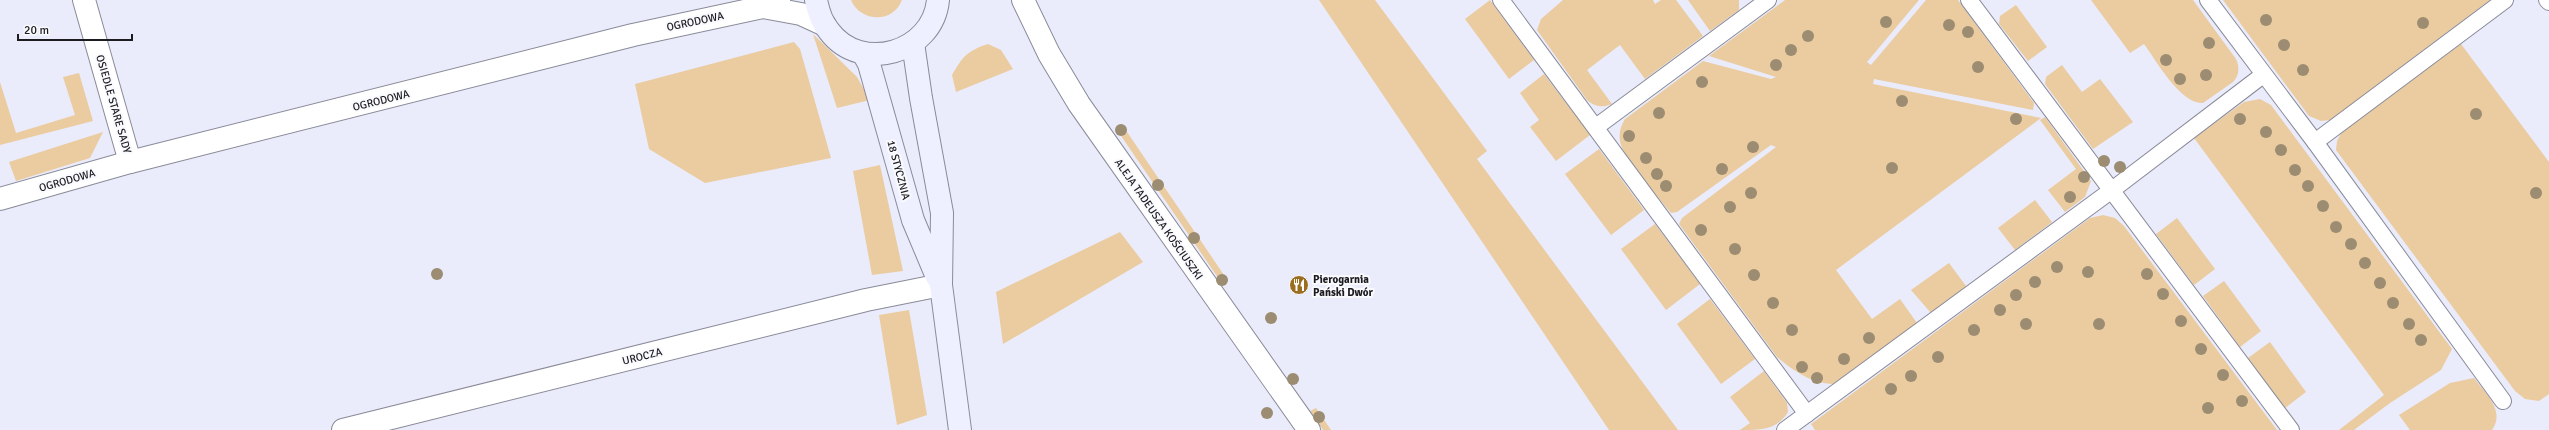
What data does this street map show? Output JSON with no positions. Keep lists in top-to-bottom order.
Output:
{
  "streets": {
    "main road": ["18 STYCZNIA"],
    "street": [
      "OGRODOWA",
      "OSIEDLE STARE SADY",
      "ALEJA TADEUSZA KOŚCIUSZKI",
      "UROCZA"
    ]
  },
  "crossings": [
    ["OGRODOWA", "OSIEDLE STARE SADY"],
    ["18 STYCZNIA", "UROCZA"]
  ],
  "places": {
    "restaurant": ["Pierogarnia Pański Dwór"]
  },
  "scale_bar": "20 m"
}
